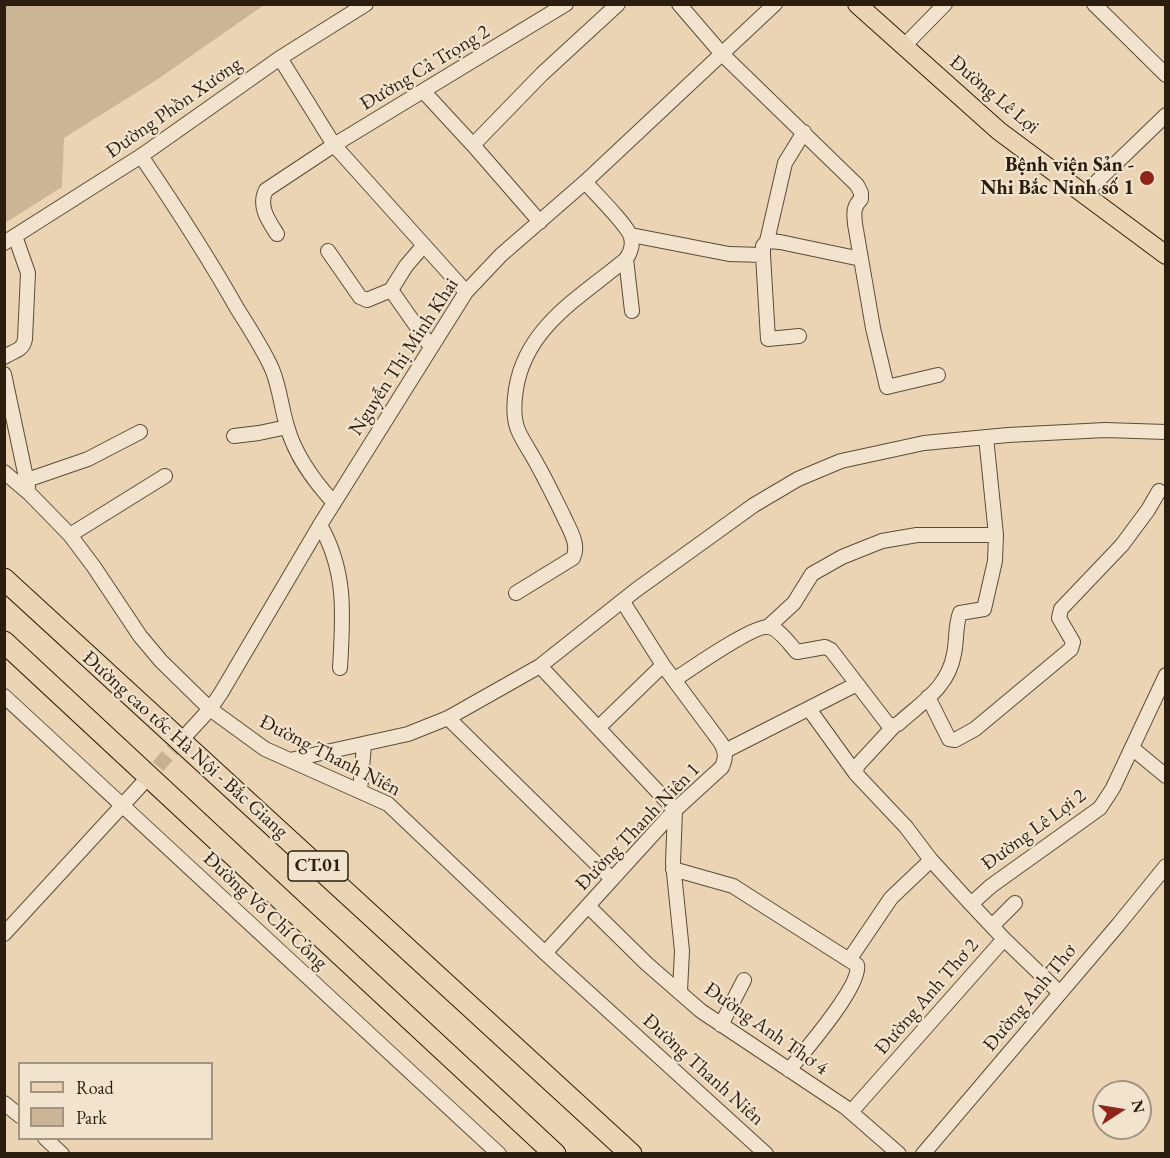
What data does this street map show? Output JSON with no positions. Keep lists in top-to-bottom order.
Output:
{
  "streets": {
    "highway": ["Đường cao tốc Hà Nội - Bắc Giang", "CT.01"],
    "main road": ["Đường Lê Lợi"],
    "street": [
      "Đường Cả Trọng 2",
      "Đường Phồn Xương",
      "Nguyễn Thị Minh Khai",
      "Đường Thanh Niên",
      "Đường Thanh Niên 1",
      "Đường Lê Lợi 2",
      "Đường Võ Chí Công",
      "Đường Anh Thơ 2",
      "Đường Anh Thơ",
      "Đường Anh Thơ 4"
    ]
  },
  "crossings": [
    ["Nguyễn Thị Minh Khai", "Đường Thanh Niên"],
    ["Đường Thanh Niên", "Đường Thanh Niên 1"],
    ["Đường Thanh Niên 1", "Đường Anh Thơ 4"],
    ["Đường Anh Thơ 2", "Đường Anh Thơ"],
    ["Đường Anh Thơ 2", "Đường Anh Thơ 4"]
  ],
  "places": ["Bệnh viện Sản - Nhi Bắc Ninh số 1"],
  "legend": ["Road", "Park"],
  "north": "right"
}
